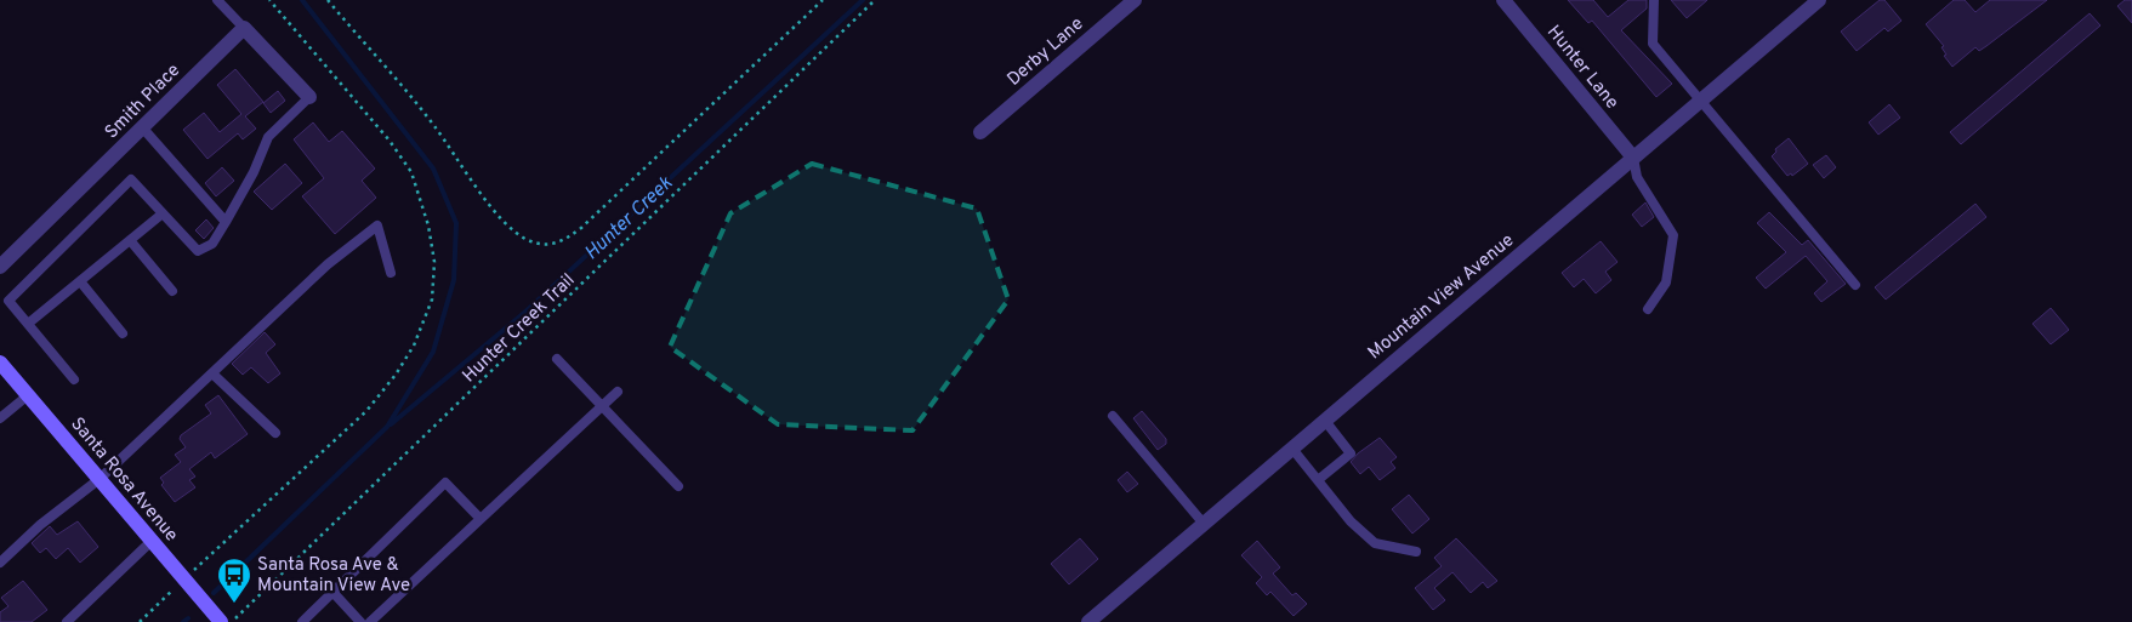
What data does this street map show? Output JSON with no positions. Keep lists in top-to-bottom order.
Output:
{
  "streets": {
    "main road": ["Santa Rosa Avenue"],
    "street": [
      "Derby Lane",
      "Hunter Lane",
      "Smith Place",
      "Mountain View Avenue"
    ],
    "path": ["Hunter Creek Trail"]
  },
  "crossings": [
    ["Hunter Lane", "Mountain View Avenue"]
  ],
  "water": ["Hunter Creek"],
  "places": {
    "bus stop": ["Santa Rosa Ave & Mountain View Ave"]
  }
}
